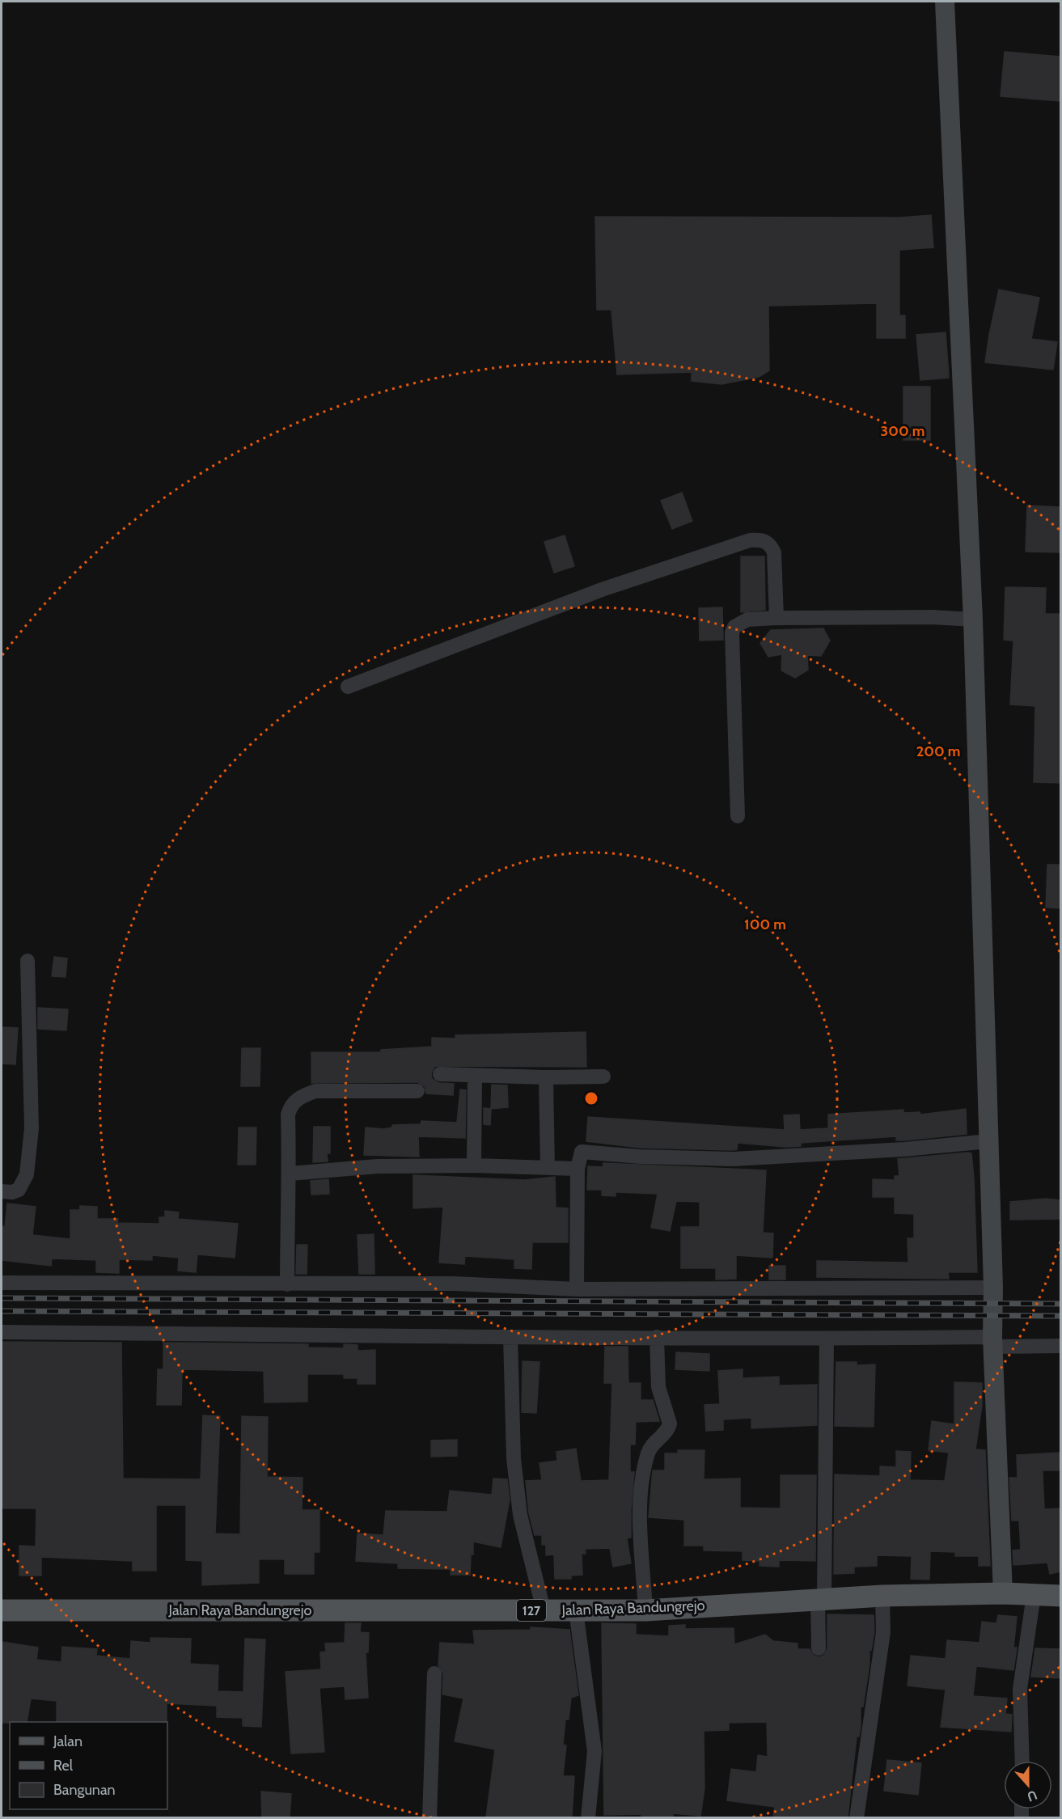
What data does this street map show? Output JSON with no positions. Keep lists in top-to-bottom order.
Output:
{
  "streets": {
    "main road": ["Jalan Raya Bandungrejo", "127"]
  },
  "legend": ["Jalan", "Rel", "Bangunan"],
  "north": "bottom",
  "rings": ["300 m", "200 m", "100 m"]
}
